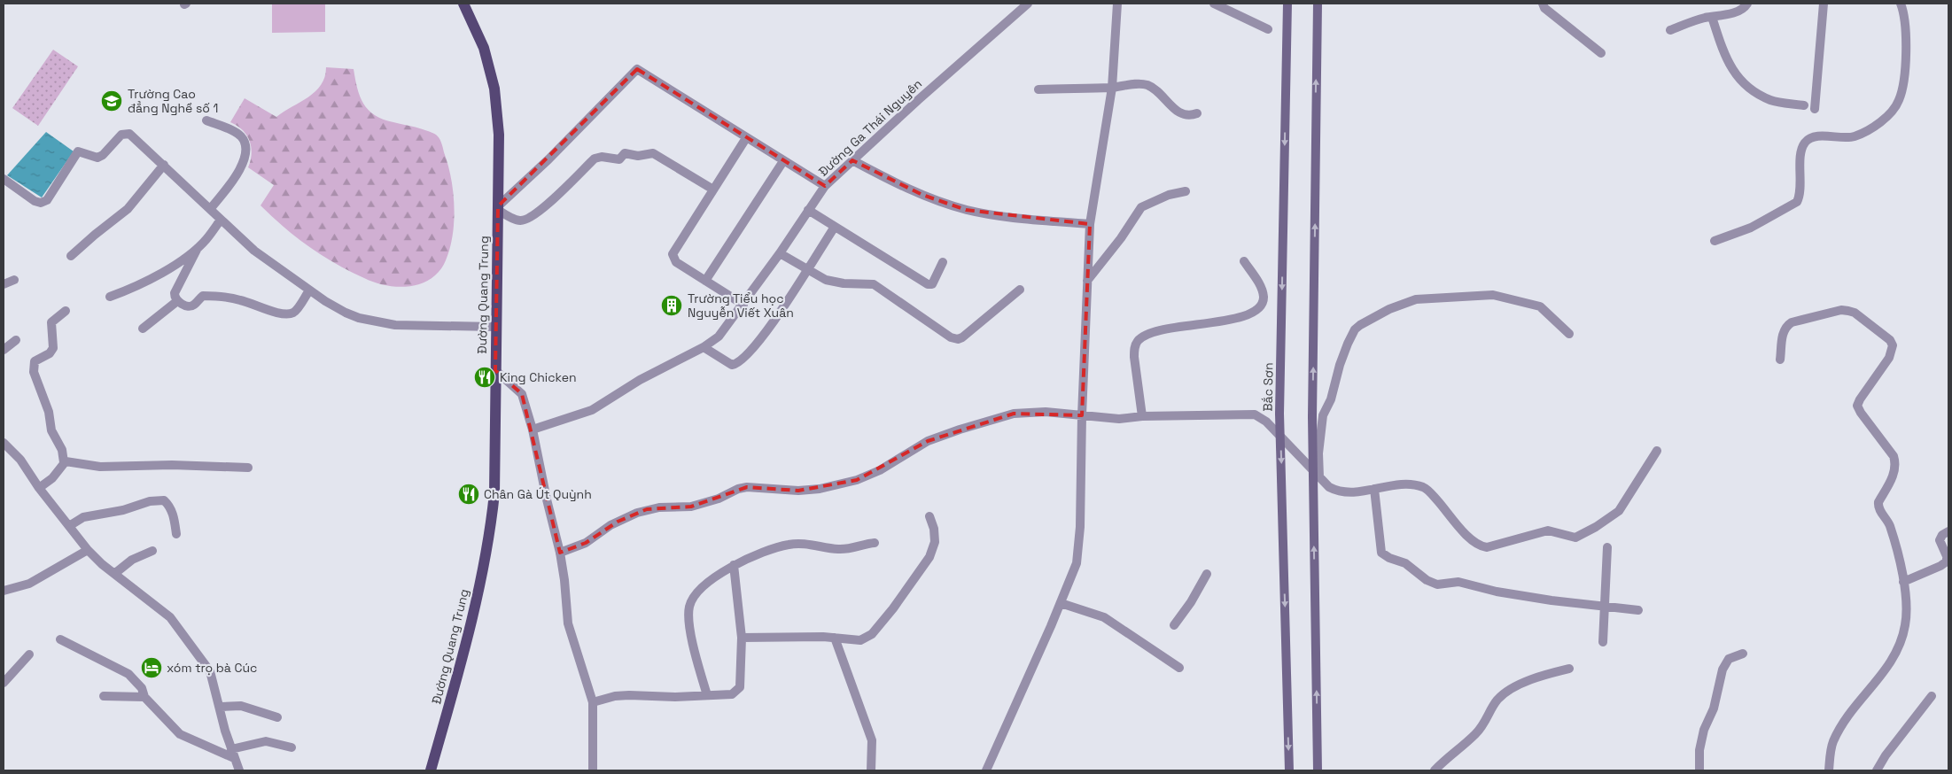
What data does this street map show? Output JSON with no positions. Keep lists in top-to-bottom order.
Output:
{
  "streets": {
    "main road": ["Đường Quang Trung", "Bắc Sơn"],
    "street": ["Đường Ga Thái Nguyên"]
  },
  "places": {
    "school or university": ["Trường Cao đẳng Nghề số 1"],
    "building": ["Trường Tiểu học Nguyễn Viết Xuân"],
    "restaurant": ["King Chicken", "Chân Gà Út Quỳnh"],
    "hotel": ["xóm trọ bà Cúc"]
  }
}
